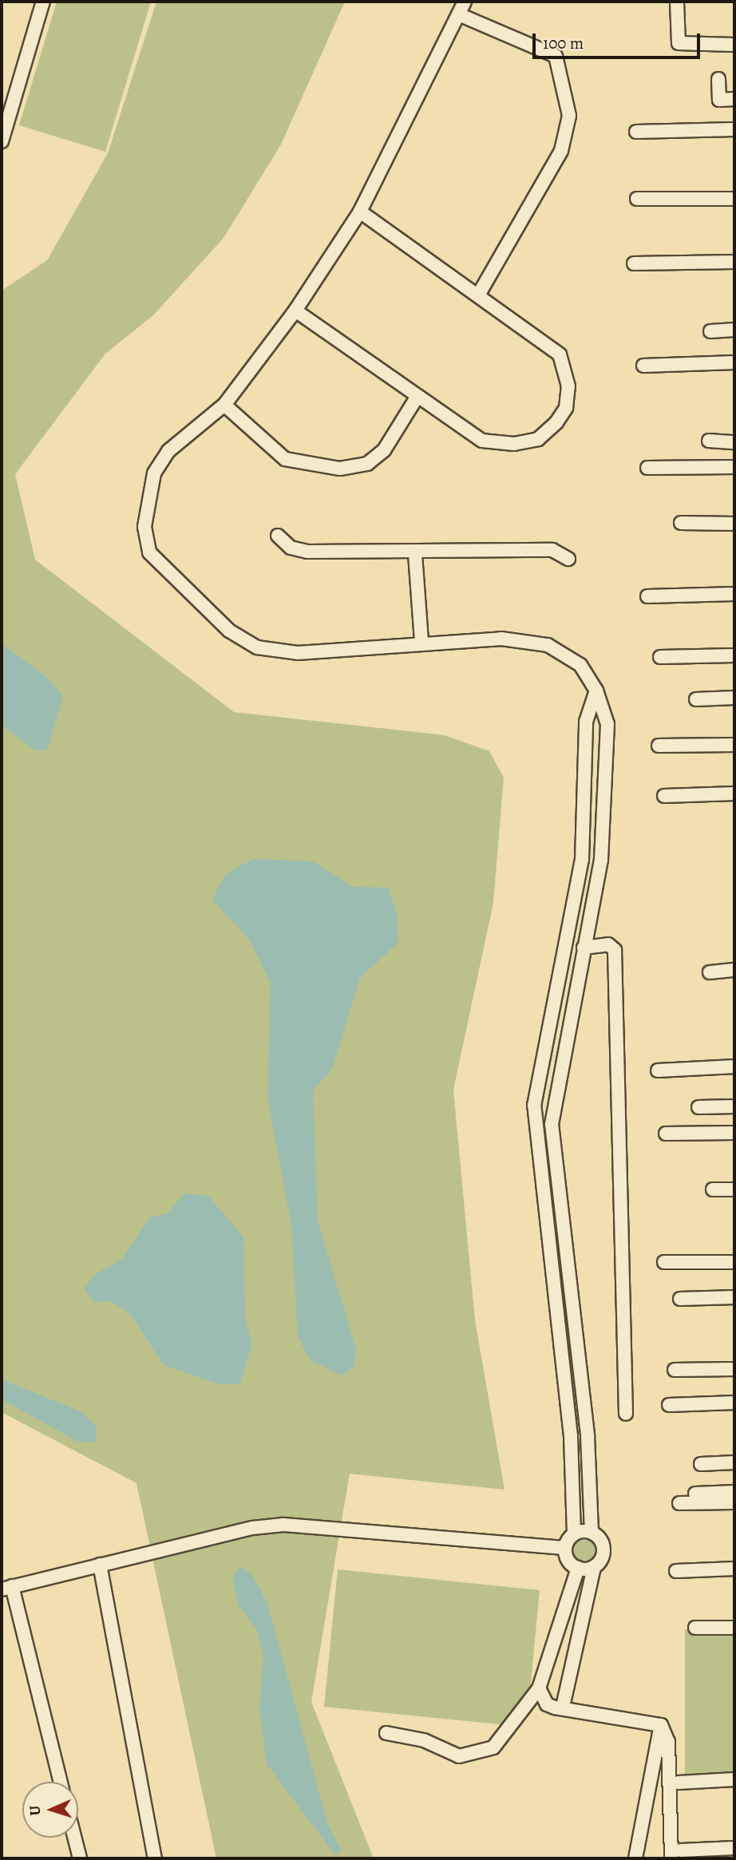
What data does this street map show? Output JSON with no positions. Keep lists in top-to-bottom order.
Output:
{
  "scale_bar": "100 m",
  "north": "left"
}
